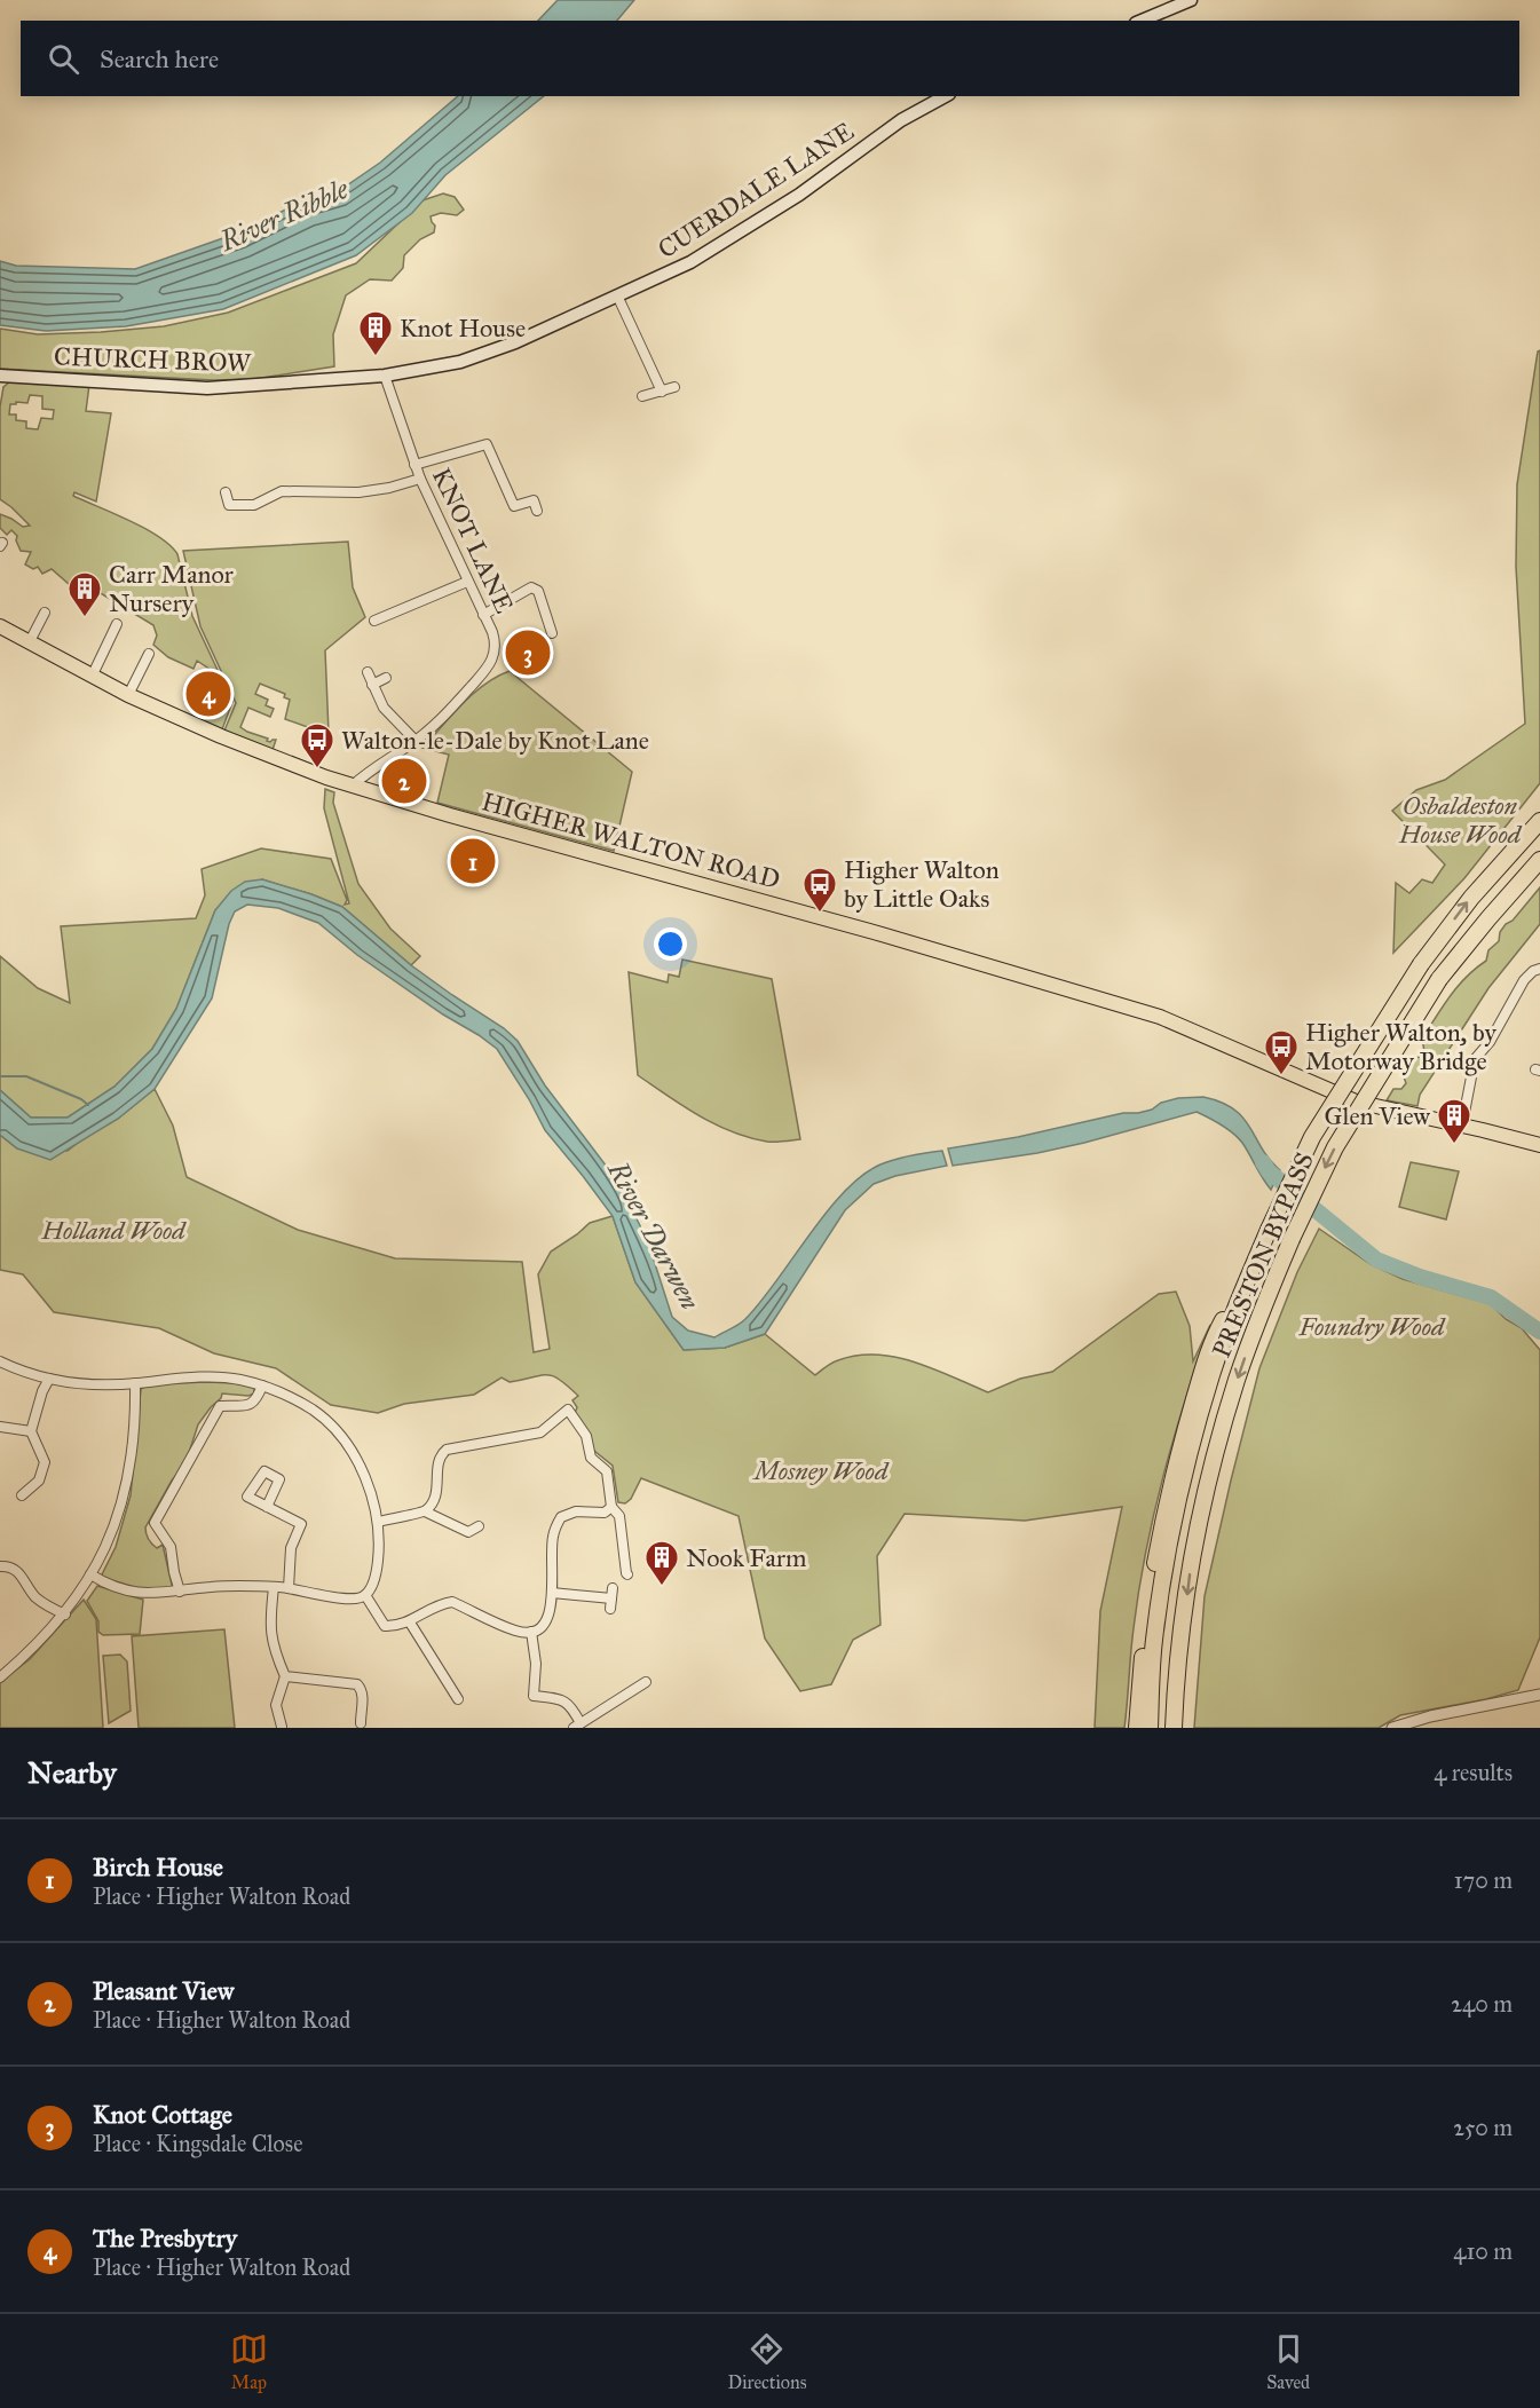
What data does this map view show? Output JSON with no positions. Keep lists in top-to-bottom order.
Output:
{
  "streets": {
    "highway": ["PRESTON BYPASS"],
    "main road": ["CUERDALE LANE", "CHURCH BROW", "HIGHER WALTON ROAD"],
    "street": ["KNOT LANE"]
  },
  "crossings": [
    ["CUERDALE LANE", "CHURCH BROW"],
    ["CUERDALE LANE", "KNOT LANE"],
    ["CHURCH BROW", "KNOT LANE"],
    ["KNOT LANE", "HIGHER WALTON ROAD"]
  ],
  "water": ["River Ribble", "River Darwen"],
  "parks": [
    "Osbaldeston House Wood",
    "Holland Wood",
    "Foundry Wood",
    "Mosney Wood"
  ],
  "places": {
    "building": [
      "Knot House",
      "Carr Manor Nursery",
      "Glen View",
      "Nook Farm"
    ],
    "bus stop": ["Walton-le-Dale by Knot Lane", "Higher Walton by Little Oaks", "Higher Walton, by Motorway Bridge"]
  },
  "page": {
    "search": "Search here",
    "pins": [
      "3",
      "4",
      "2",
      "1"
    ],
    "heading": ["Nearby", "4 results"],
    "list": [
      {
        "mark": "1",
        "name": "Birch House",
        "note": "Place · Higher Walton Road",
        "value": "170 m"
      },
      {
        "mark": "2",
        "name": "Pleasant View",
        "note": "Place · Higher Walton Road",
        "value": "240 m"
      },
      {
        "mark": "3",
        "name": "Knot Cottage",
        "note": "Place · Kingsdale Close",
        "value": "250 m"
      },
      {
        "mark": "4",
        "name": "The Presbytry",
        "note": "Place · Higher Walton Road",
        "value": "410 m"
      }
    ],
    "nav": ["Map", "Directions", "Saved"]
  }
}
